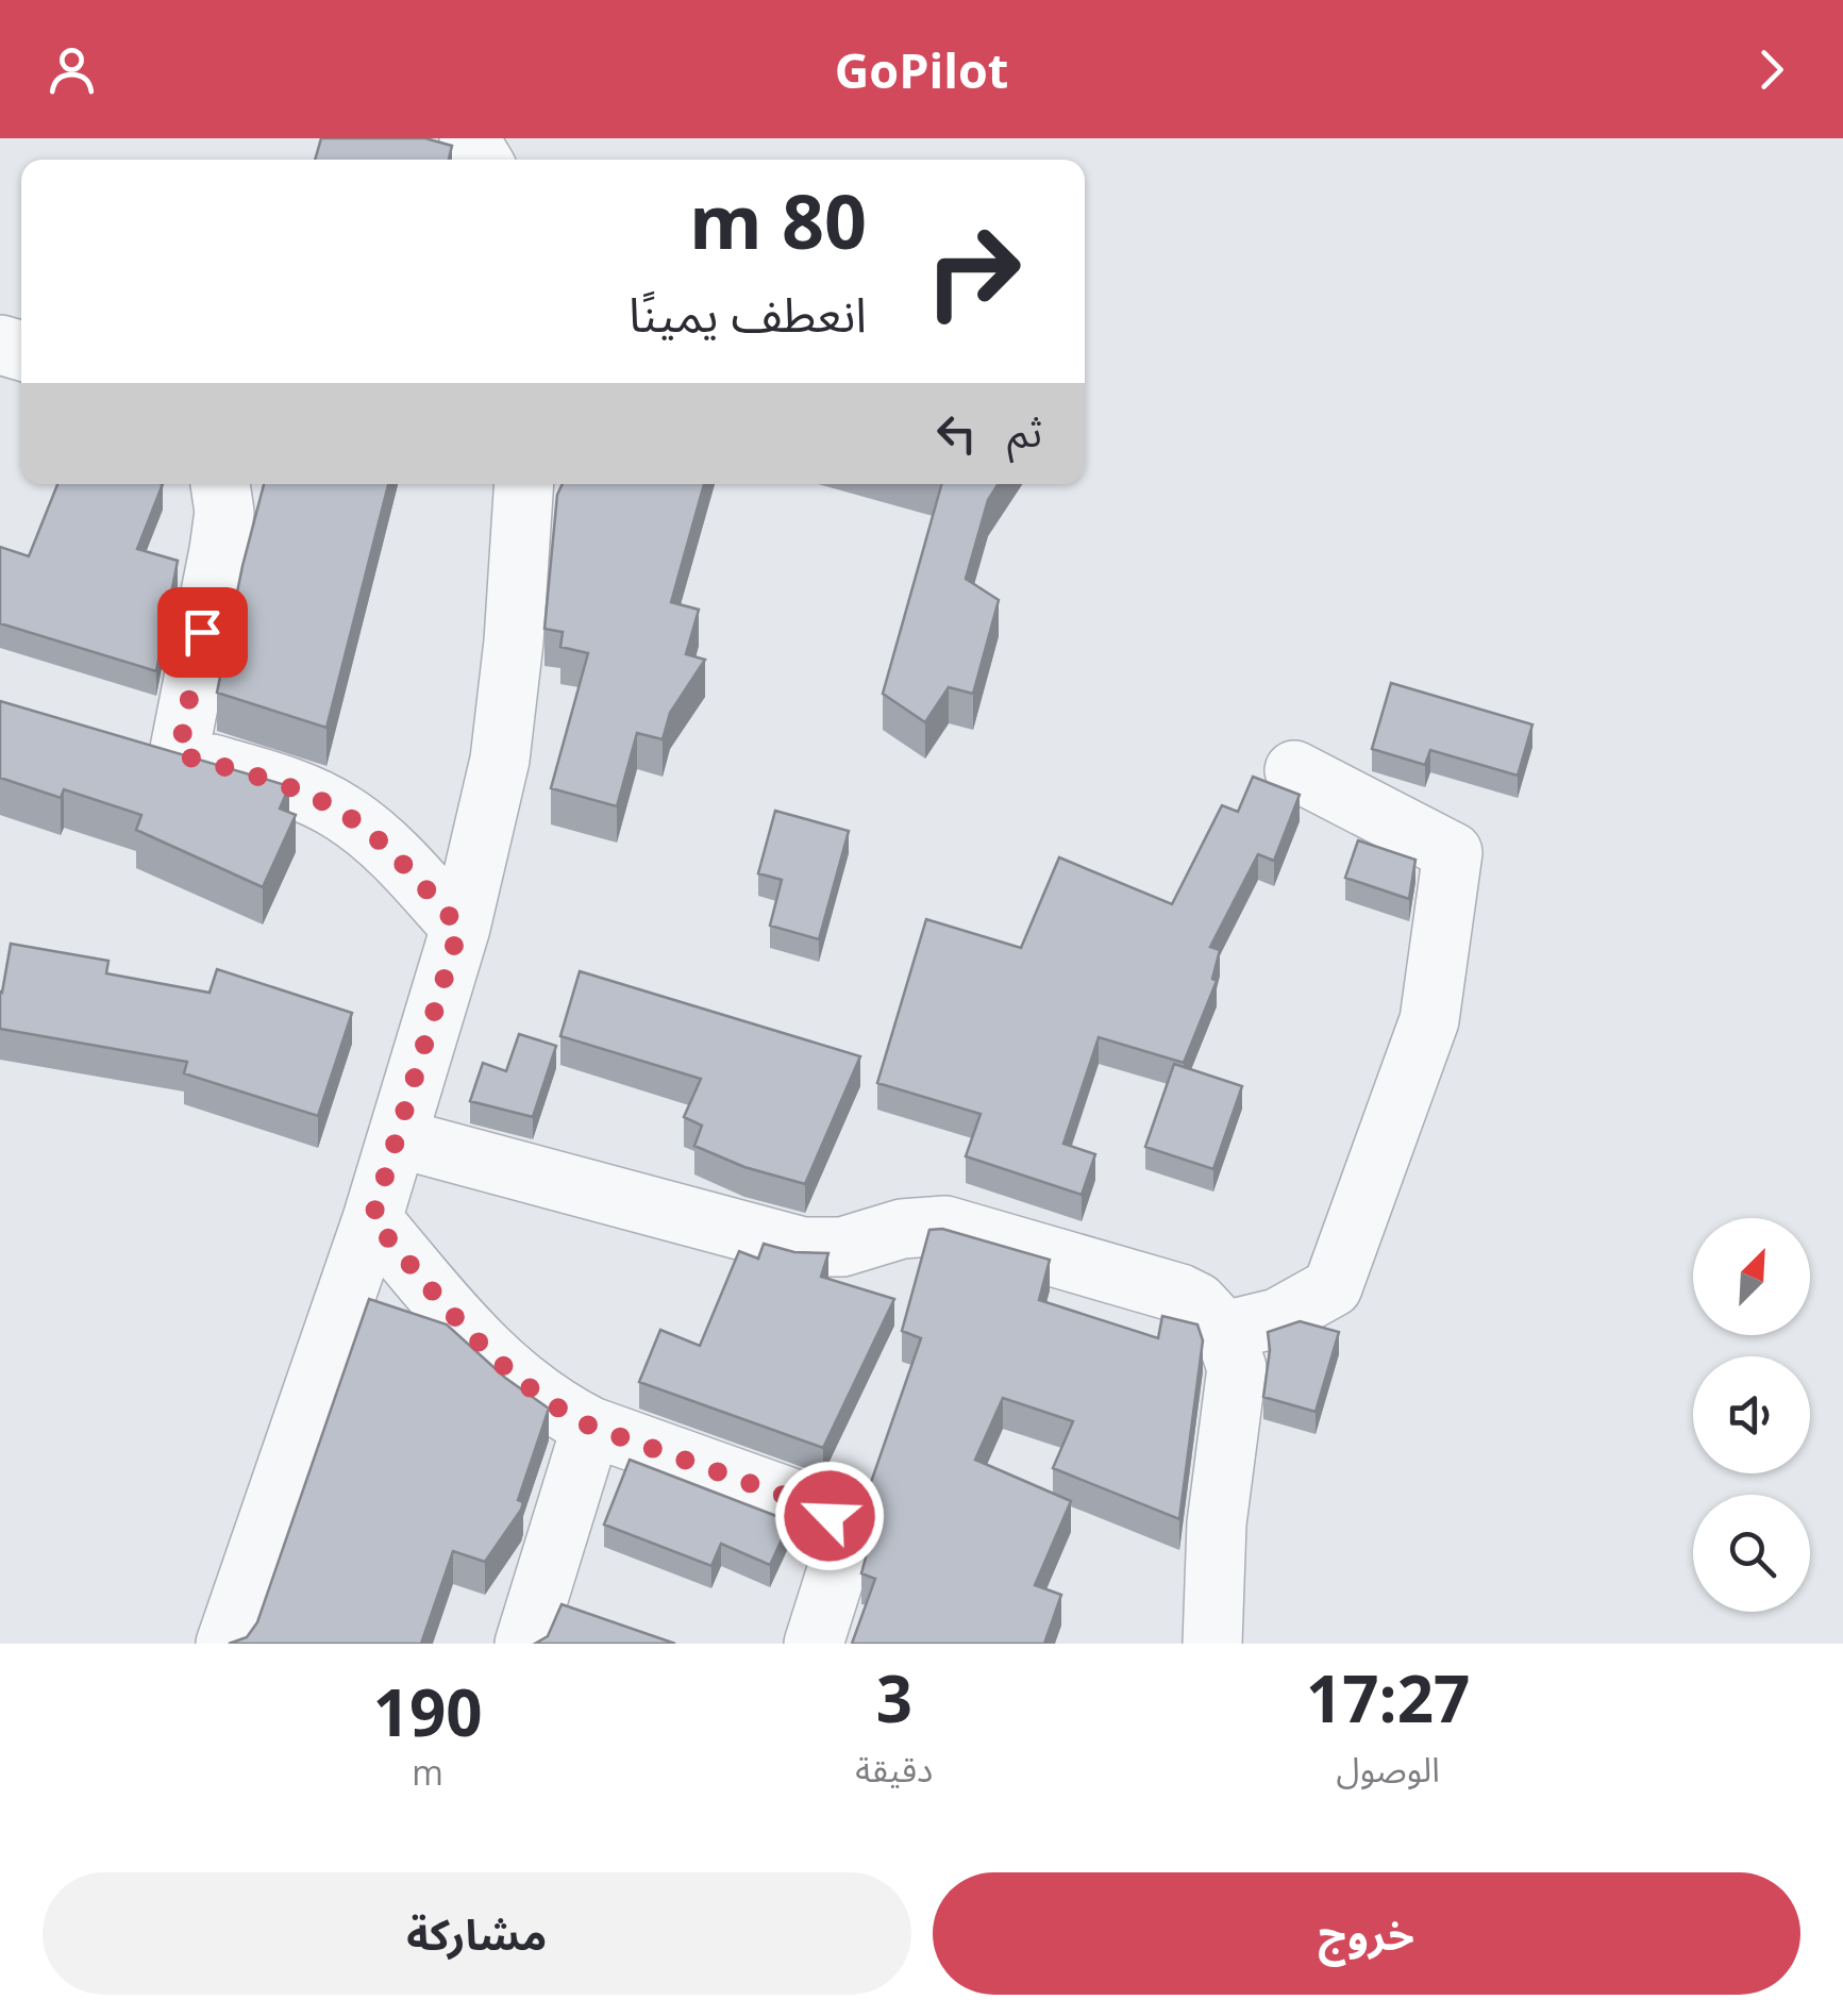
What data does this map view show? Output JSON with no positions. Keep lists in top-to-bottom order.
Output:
{
  "north": "top right",
  "page": {
    "header": "GoPilot",
    "turn": ["80 m", "انعطف يمينًا"],
    "then": "ثم",
    "eta": [
      "17:27",
      "الوصول",
      "3",
      "دقيقة",
      "190",
      "m"
    ],
    "buttons": ["خروج", "مشاركة"]
  }
}
